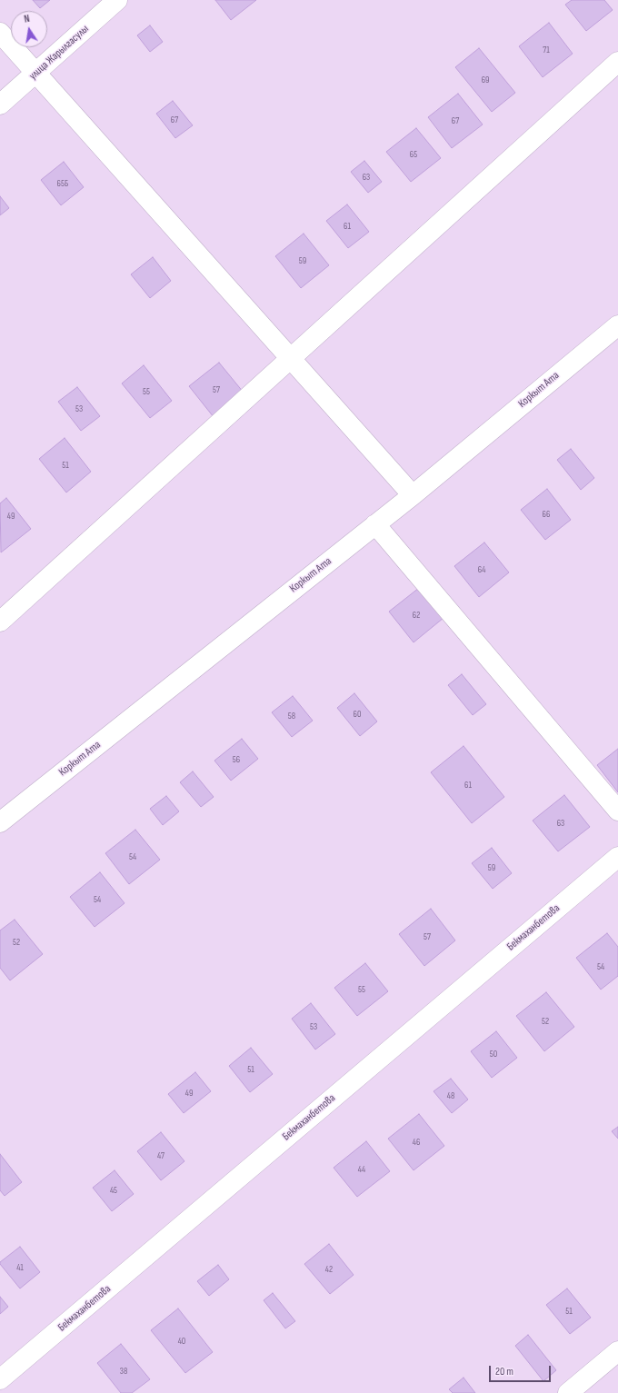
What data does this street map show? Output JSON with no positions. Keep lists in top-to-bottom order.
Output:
{
  "streets": {
    "street": ["улица Жарылгасулы", "Коркыт Ата", "Бекмаханбетова"]
  },
  "house_numbers": [
    "71",
    "69",
    "67",
    "67",
    "65",
    "63",
    "65Б",
    "61",
    "59",
    "57",
    "55",
    "53",
    "51",
    "66",
    "49",
    "64",
    "62",
    "60",
    "58",
    "56",
    "61",
    "63",
    "54",
    "59",
    "54",
    "57",
    "52",
    "54",
    "55",
    "52",
    "53",
    "50",
    "51",
    "49",
    "48",
    "46",
    "47",
    "44",
    "45",
    "41",
    "42",
    "51",
    "40",
    "38"
  ],
  "scale_bar": "20 m",
  "north": "top"
}
